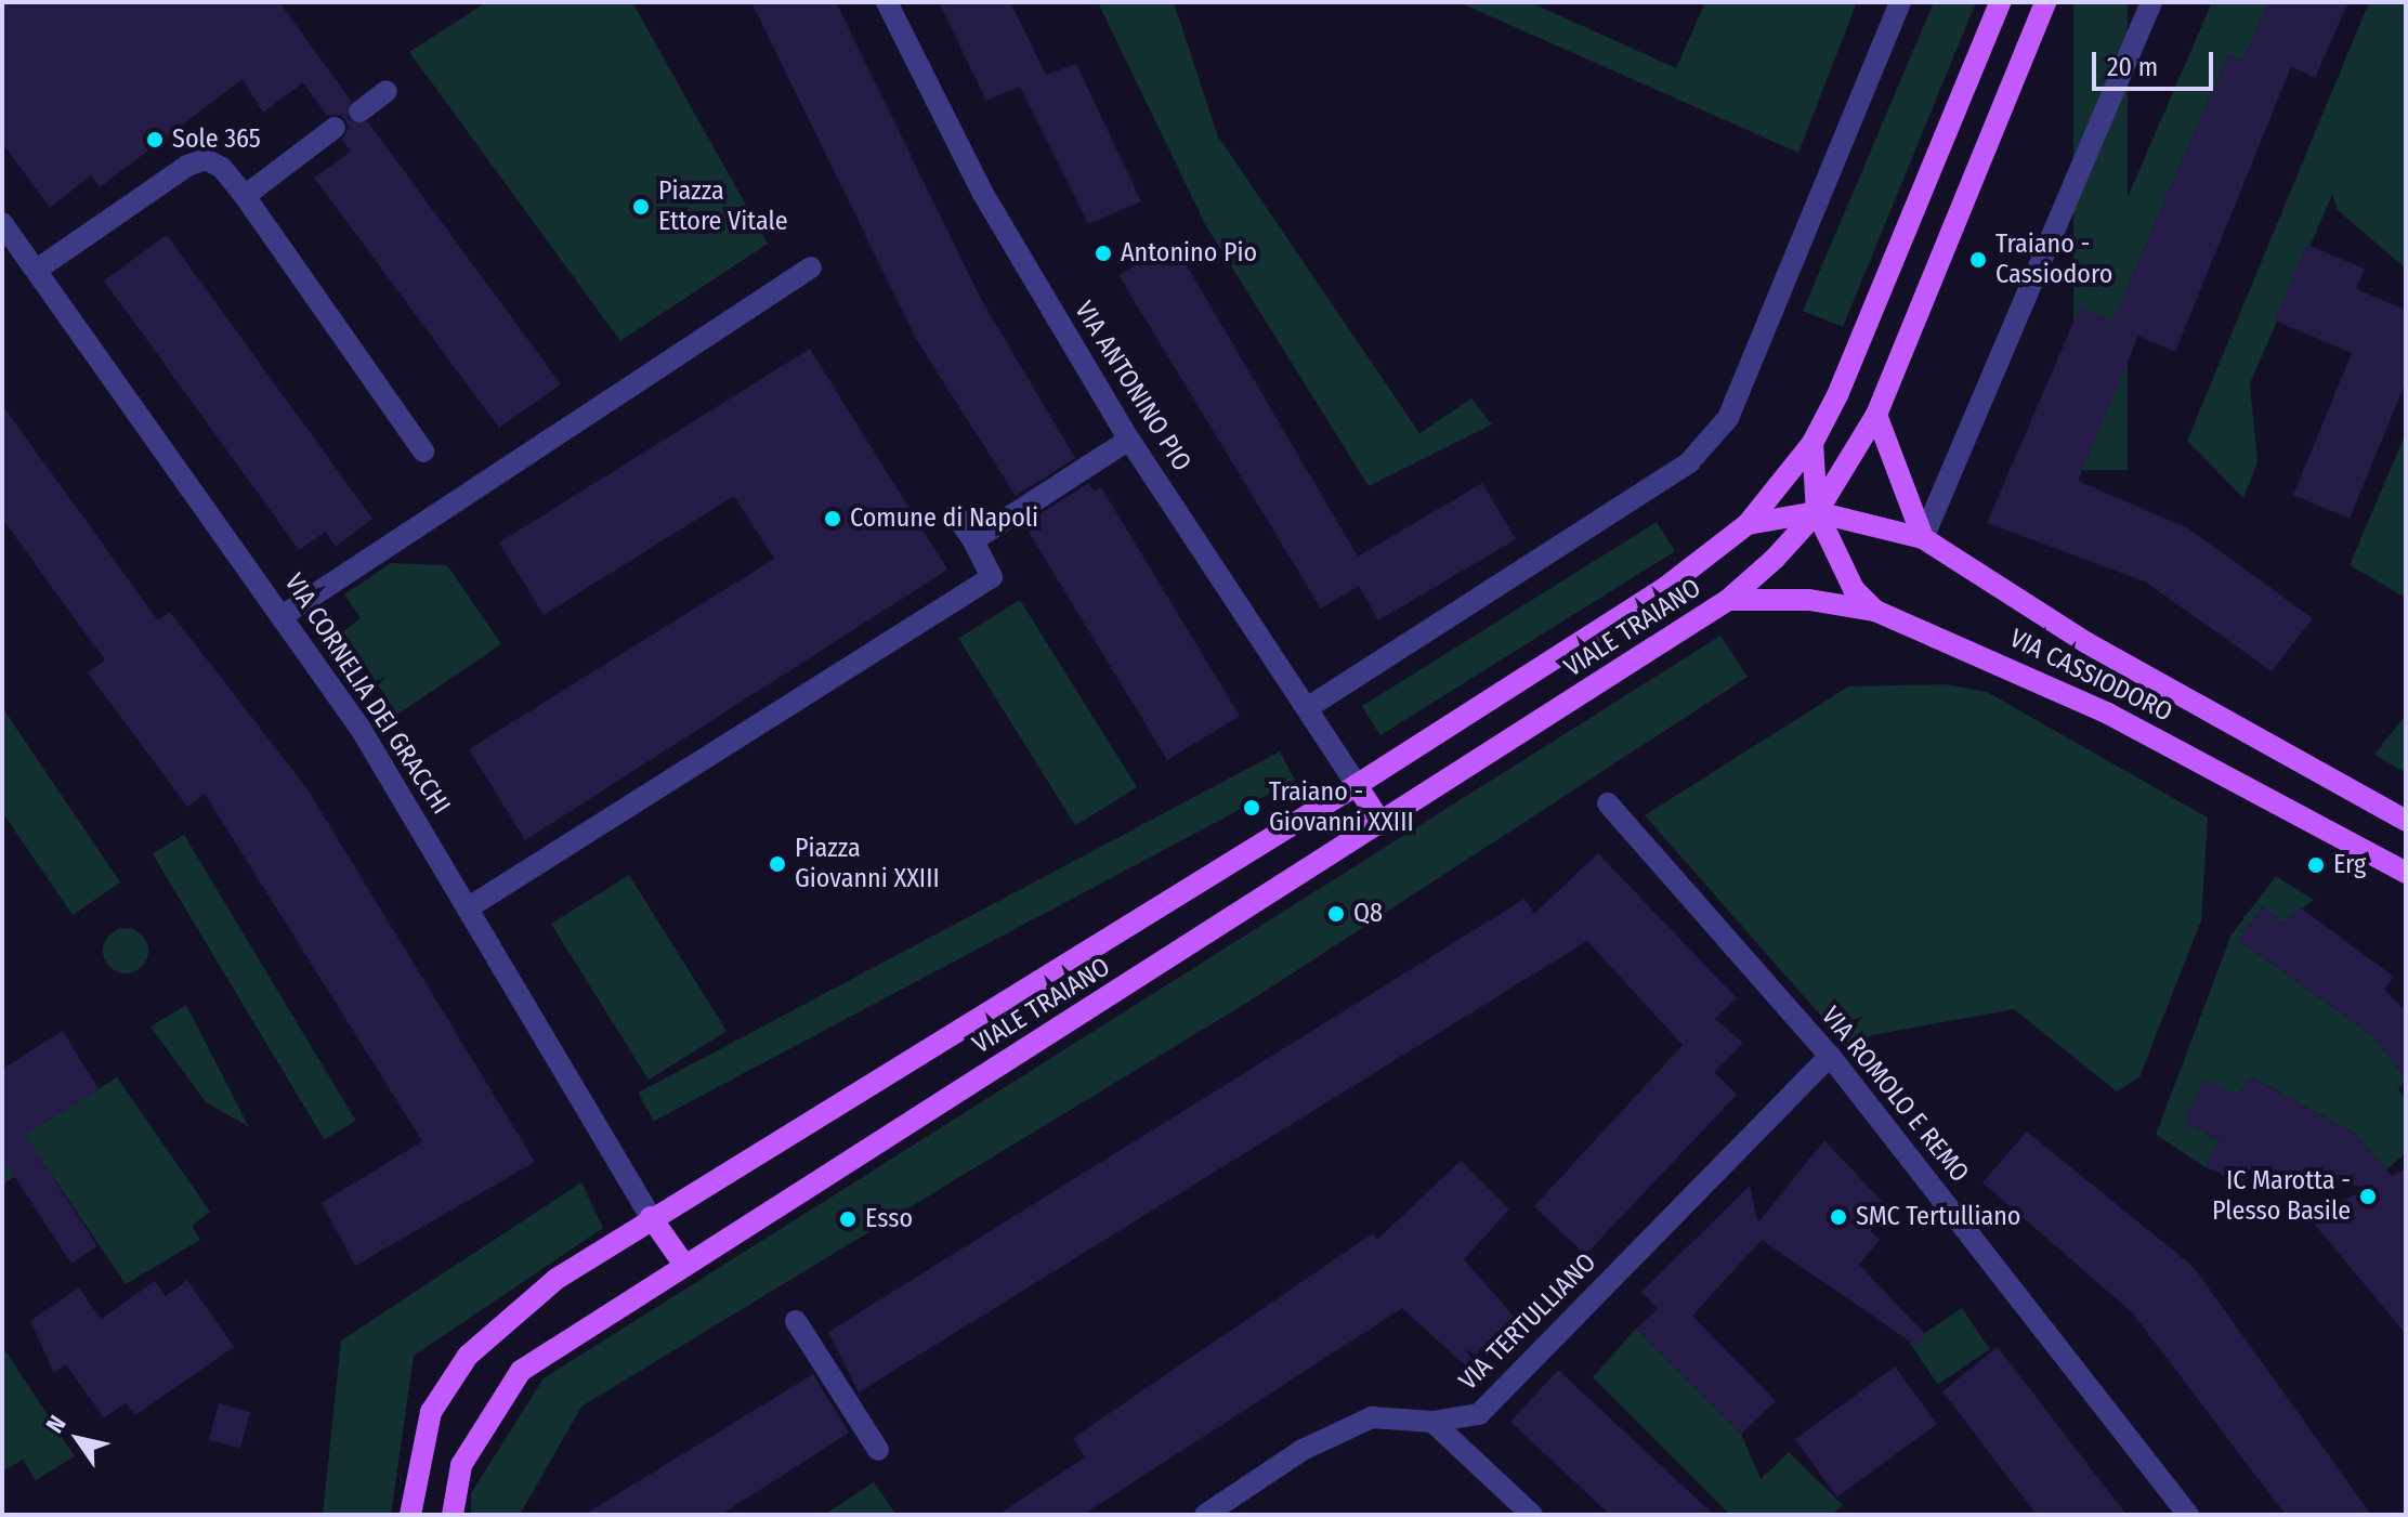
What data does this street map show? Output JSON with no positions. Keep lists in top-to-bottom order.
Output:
{
  "streets": {
    "main road": ["VIALE TRAIANO", "VIA CASSIODORO"],
    "street": [
      "VIA ANTONINO PIO",
      "VIA CORNELIA DEI GRACCHI",
      "VIA ROMOLO E REMO",
      "VIA TERTULLIANO"
    ]
  },
  "crossings": [
    ["VIA ANTONINO PIO", "VIALE TRAIANO"],
    ["VIALE TRAIANO", "VIA CASSIODORO"],
    ["VIALE TRAIANO", "VIA CORNELIA DEI GRACCHI"],
    ["VIA ROMOLO E REMO", "VIA TERTULLIANO"]
  ],
  "places": [
    "Sole 365",
    "Piazza Ettore Vitale",
    "Antonino Pio",
    "Traiano - Cassiodoro",
    "Comune di Napoli",
    "Traiano - Giovanni XXIII",
    "Piazza Giovanni XXIII",
    "Erg",
    "Q8",
    "IC Marotta - Plesso Basile",
    "SMC Tertulliano",
    "Esso"
  ],
  "scale_bar": "20 m",
  "north": "top left"
}
